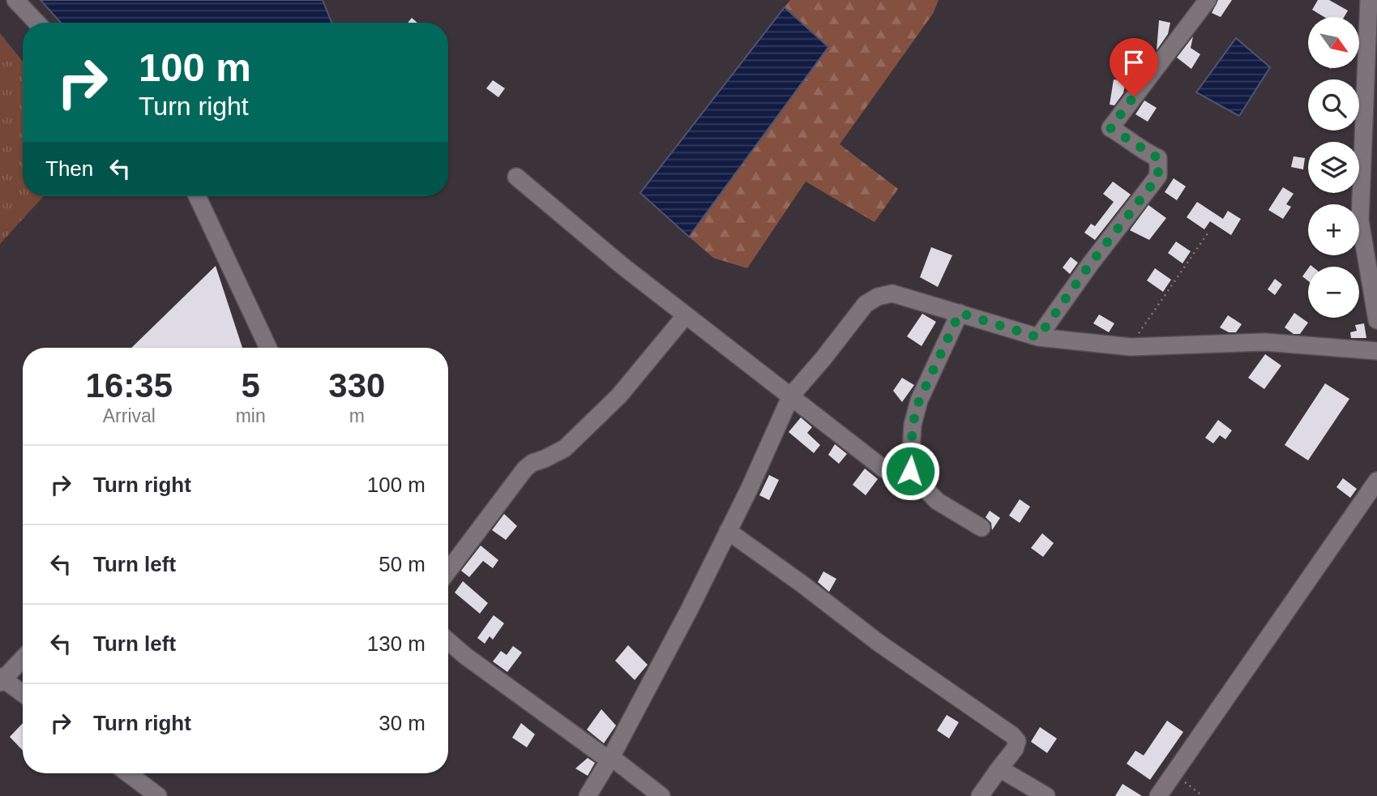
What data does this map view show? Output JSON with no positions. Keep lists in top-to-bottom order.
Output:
{
  "north": "bottom right",
  "page": {
    "map_buttons": ["+", "−"],
    "turn": ["100 m", "Turn right"],
    "then": "Then",
    "eta": [
      "16:35",
      "Arrival",
      "5",
      "min",
      "330",
      "m"
    ],
    "list": [
      {
        "name": "Turn right",
        "value": "100 m"
      },
      {
        "name": "Turn left",
        "value": "50 m"
      },
      {
        "name": "Turn left",
        "value": "130 m"
      },
      {
        "name": "Turn right",
        "value": "30 m"
      }
    ]
  }
}
